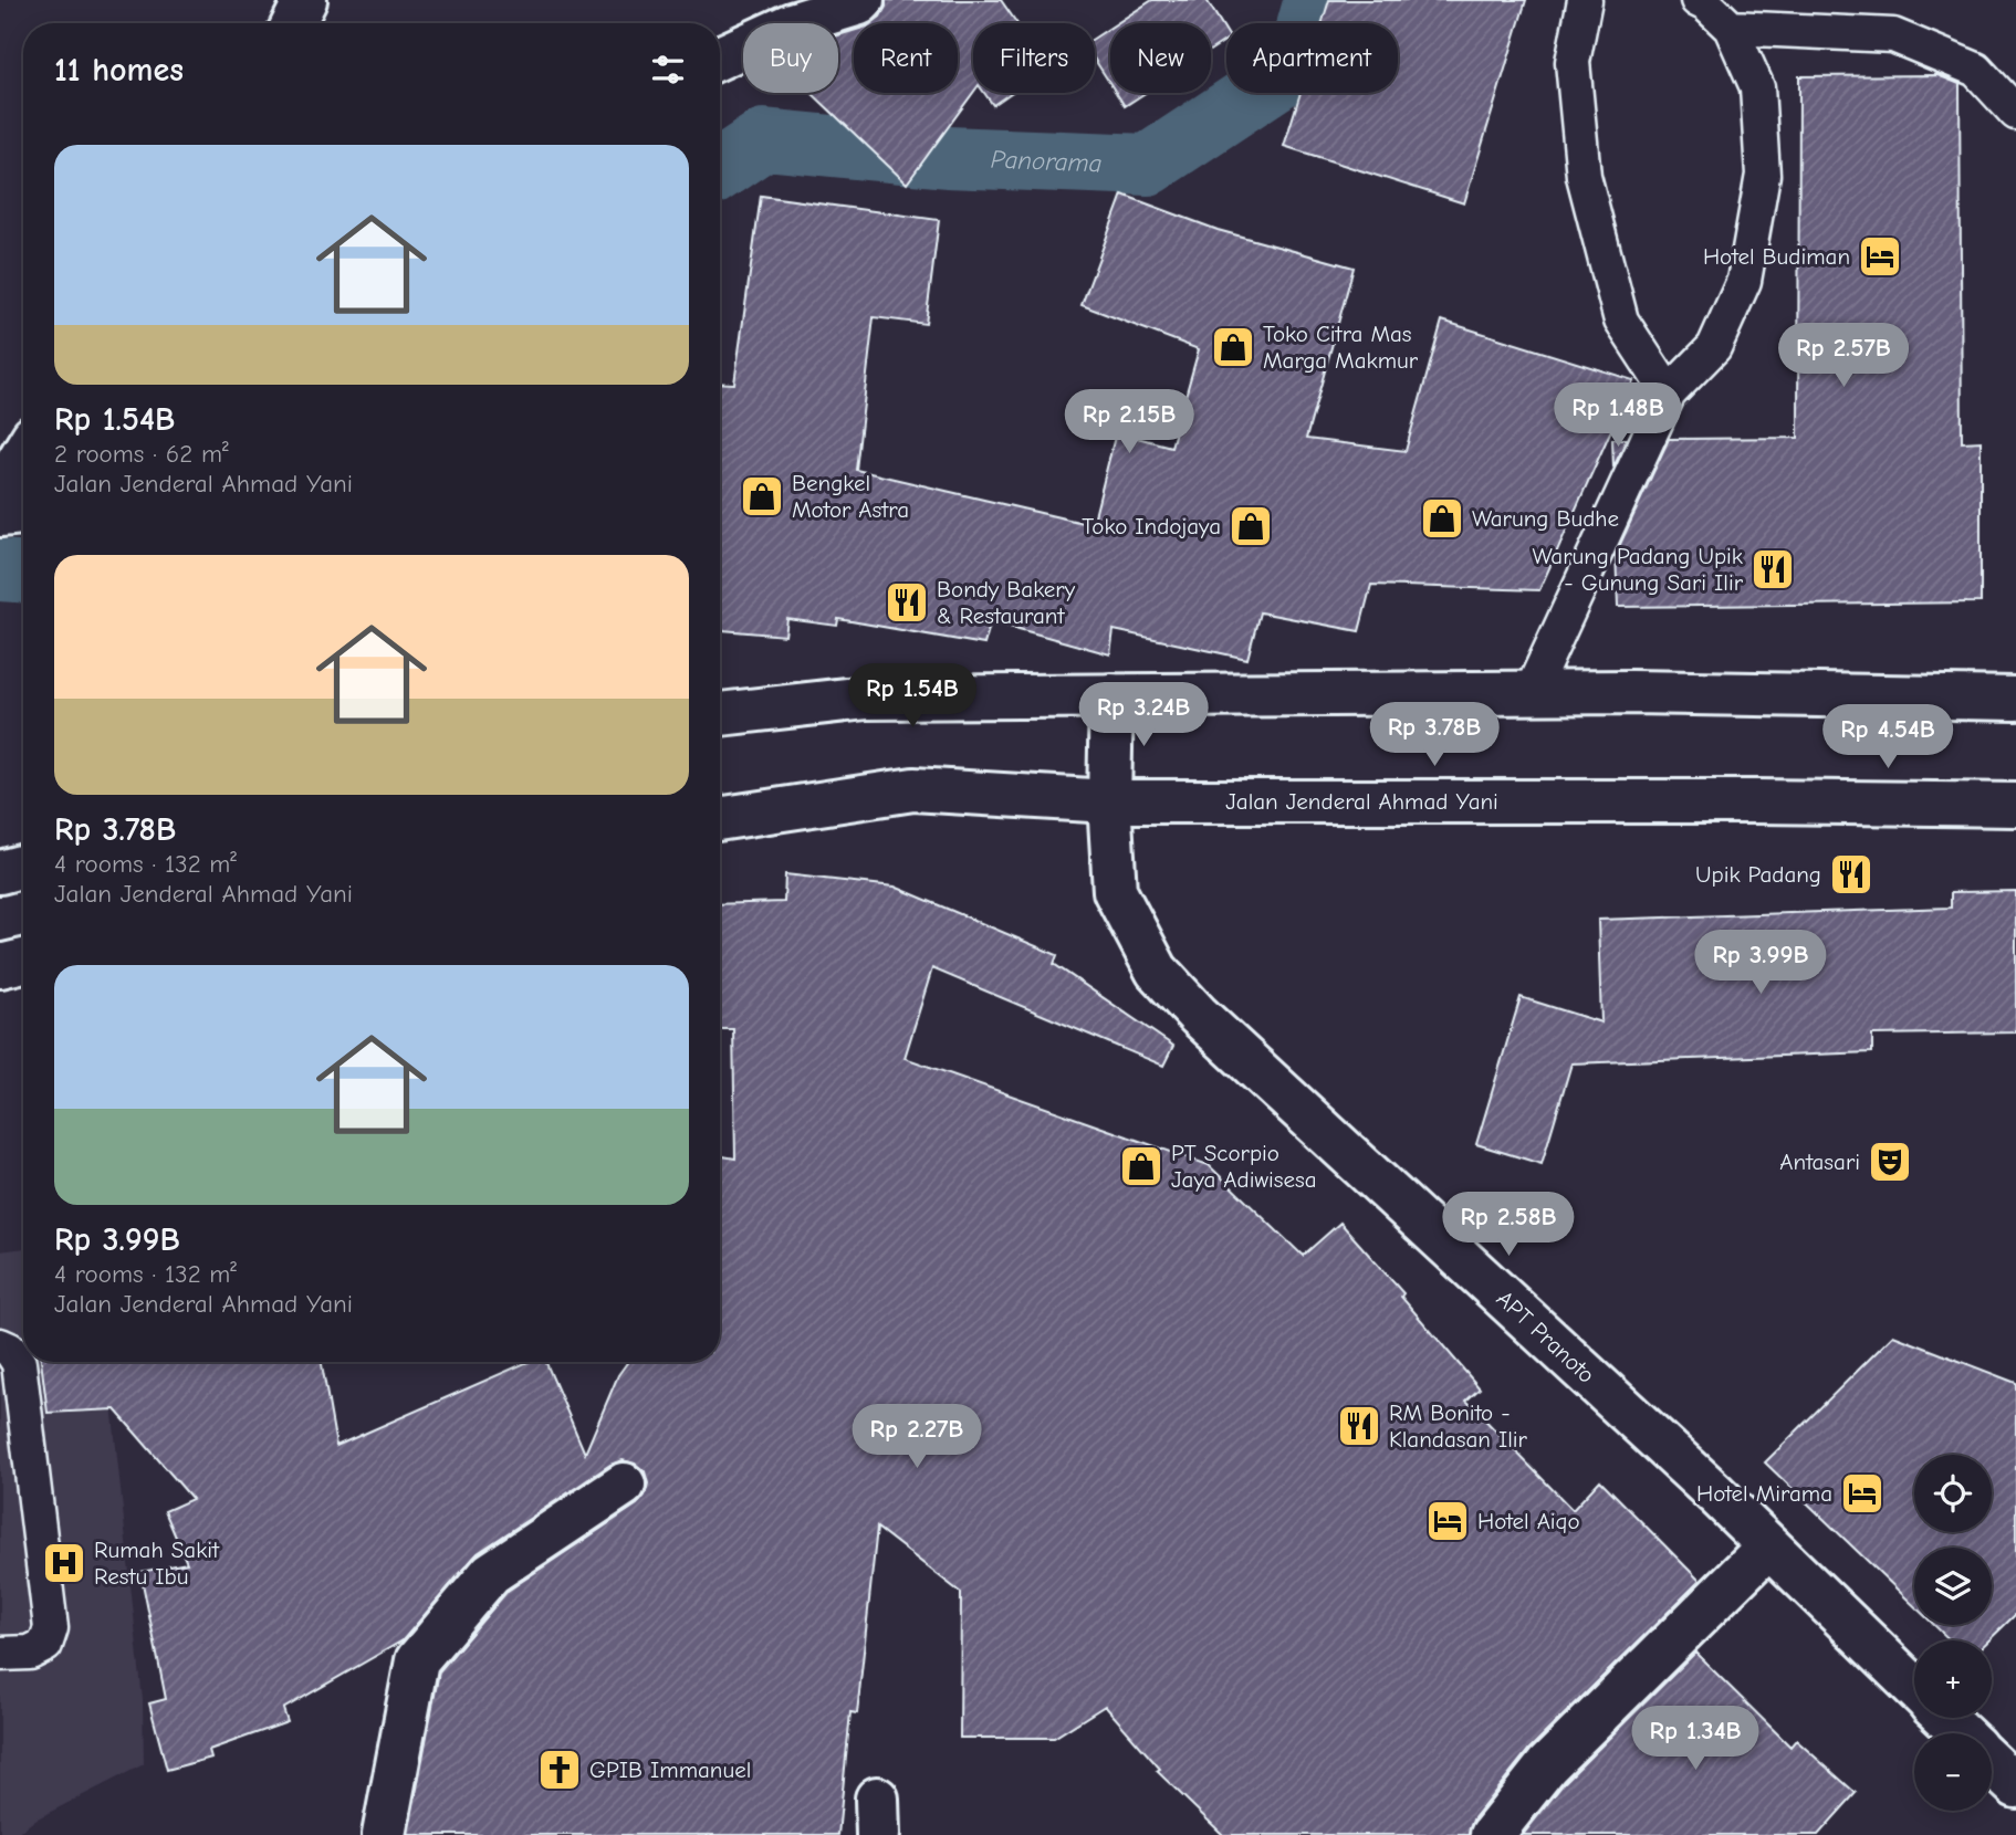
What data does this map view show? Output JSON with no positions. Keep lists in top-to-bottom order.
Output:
{
  "streets": {
    "main road": ["Jalan Jenderal Ahmad Yani", "APT Pranoto"]
  },
  "crossings": [
    ["Jalan Jenderal Ahmad Yani", "APT Pranoto"]
  ],
  "water": ["Panorama"],
  "places": {
    "hotel": ["Hotel Budiman", "Hotel Mirama", "Hotel Aiqo"],
    "shop": [
      "Toko Citra Mas Marga Makmur",
      "Bengkel Motor Astra",
      "Warung Budhe",
      "Toko Indojaya",
      "PT Scorpio Jaya Adiwisesa"
    ],
    "restaurant": [
      "Warung Padang Upik - Gunung Sari Ilir",
      "Bondy Bakery & Restaurant",
      "Upik Padang",
      "RM Bonito - Klandasan Ilir"
    ],
    "theatre": ["Antasari"],
    "hospital": ["Rumah Sakit Restu Ibu"],
    "church": ["GPIB Immanuel"]
  },
  "page": {
    "chip": [
      "Buy",
      "Rent",
      "Filters",
      "New",
      "Apartment"
    ],
    "heading": "11 homes",
    "list": [
      {
        "name": "Rp 1.54B",
        "note": "2 rooms · 62 m² · Jalan Jenderal Ahmad Yani"
      },
      {
        "name": "Rp 3.78B",
        "note": "4 rooms · 132 m² · Jalan Jenderal Ahmad Yani"
      },
      {
        "name": "Rp 3.99B",
        "note": "4 rooms · 132 m² · Jalan Jenderal Ahmad Yani"
      }
    ],
    "price": [
      "Rp 2.57B",
      "Rp 1.48B",
      "Rp 2.15B",
      "Rp 1.54B",
      "Rp 3.24B",
      "Rp 3.78B",
      "Rp 4.54B",
      "Rp 3.99B",
      "Rp 2.58B",
      "Rp 2.27B",
      "Rp 1.34B"
    ],
    "map_buttons": ["+", "−"]
  }
}
